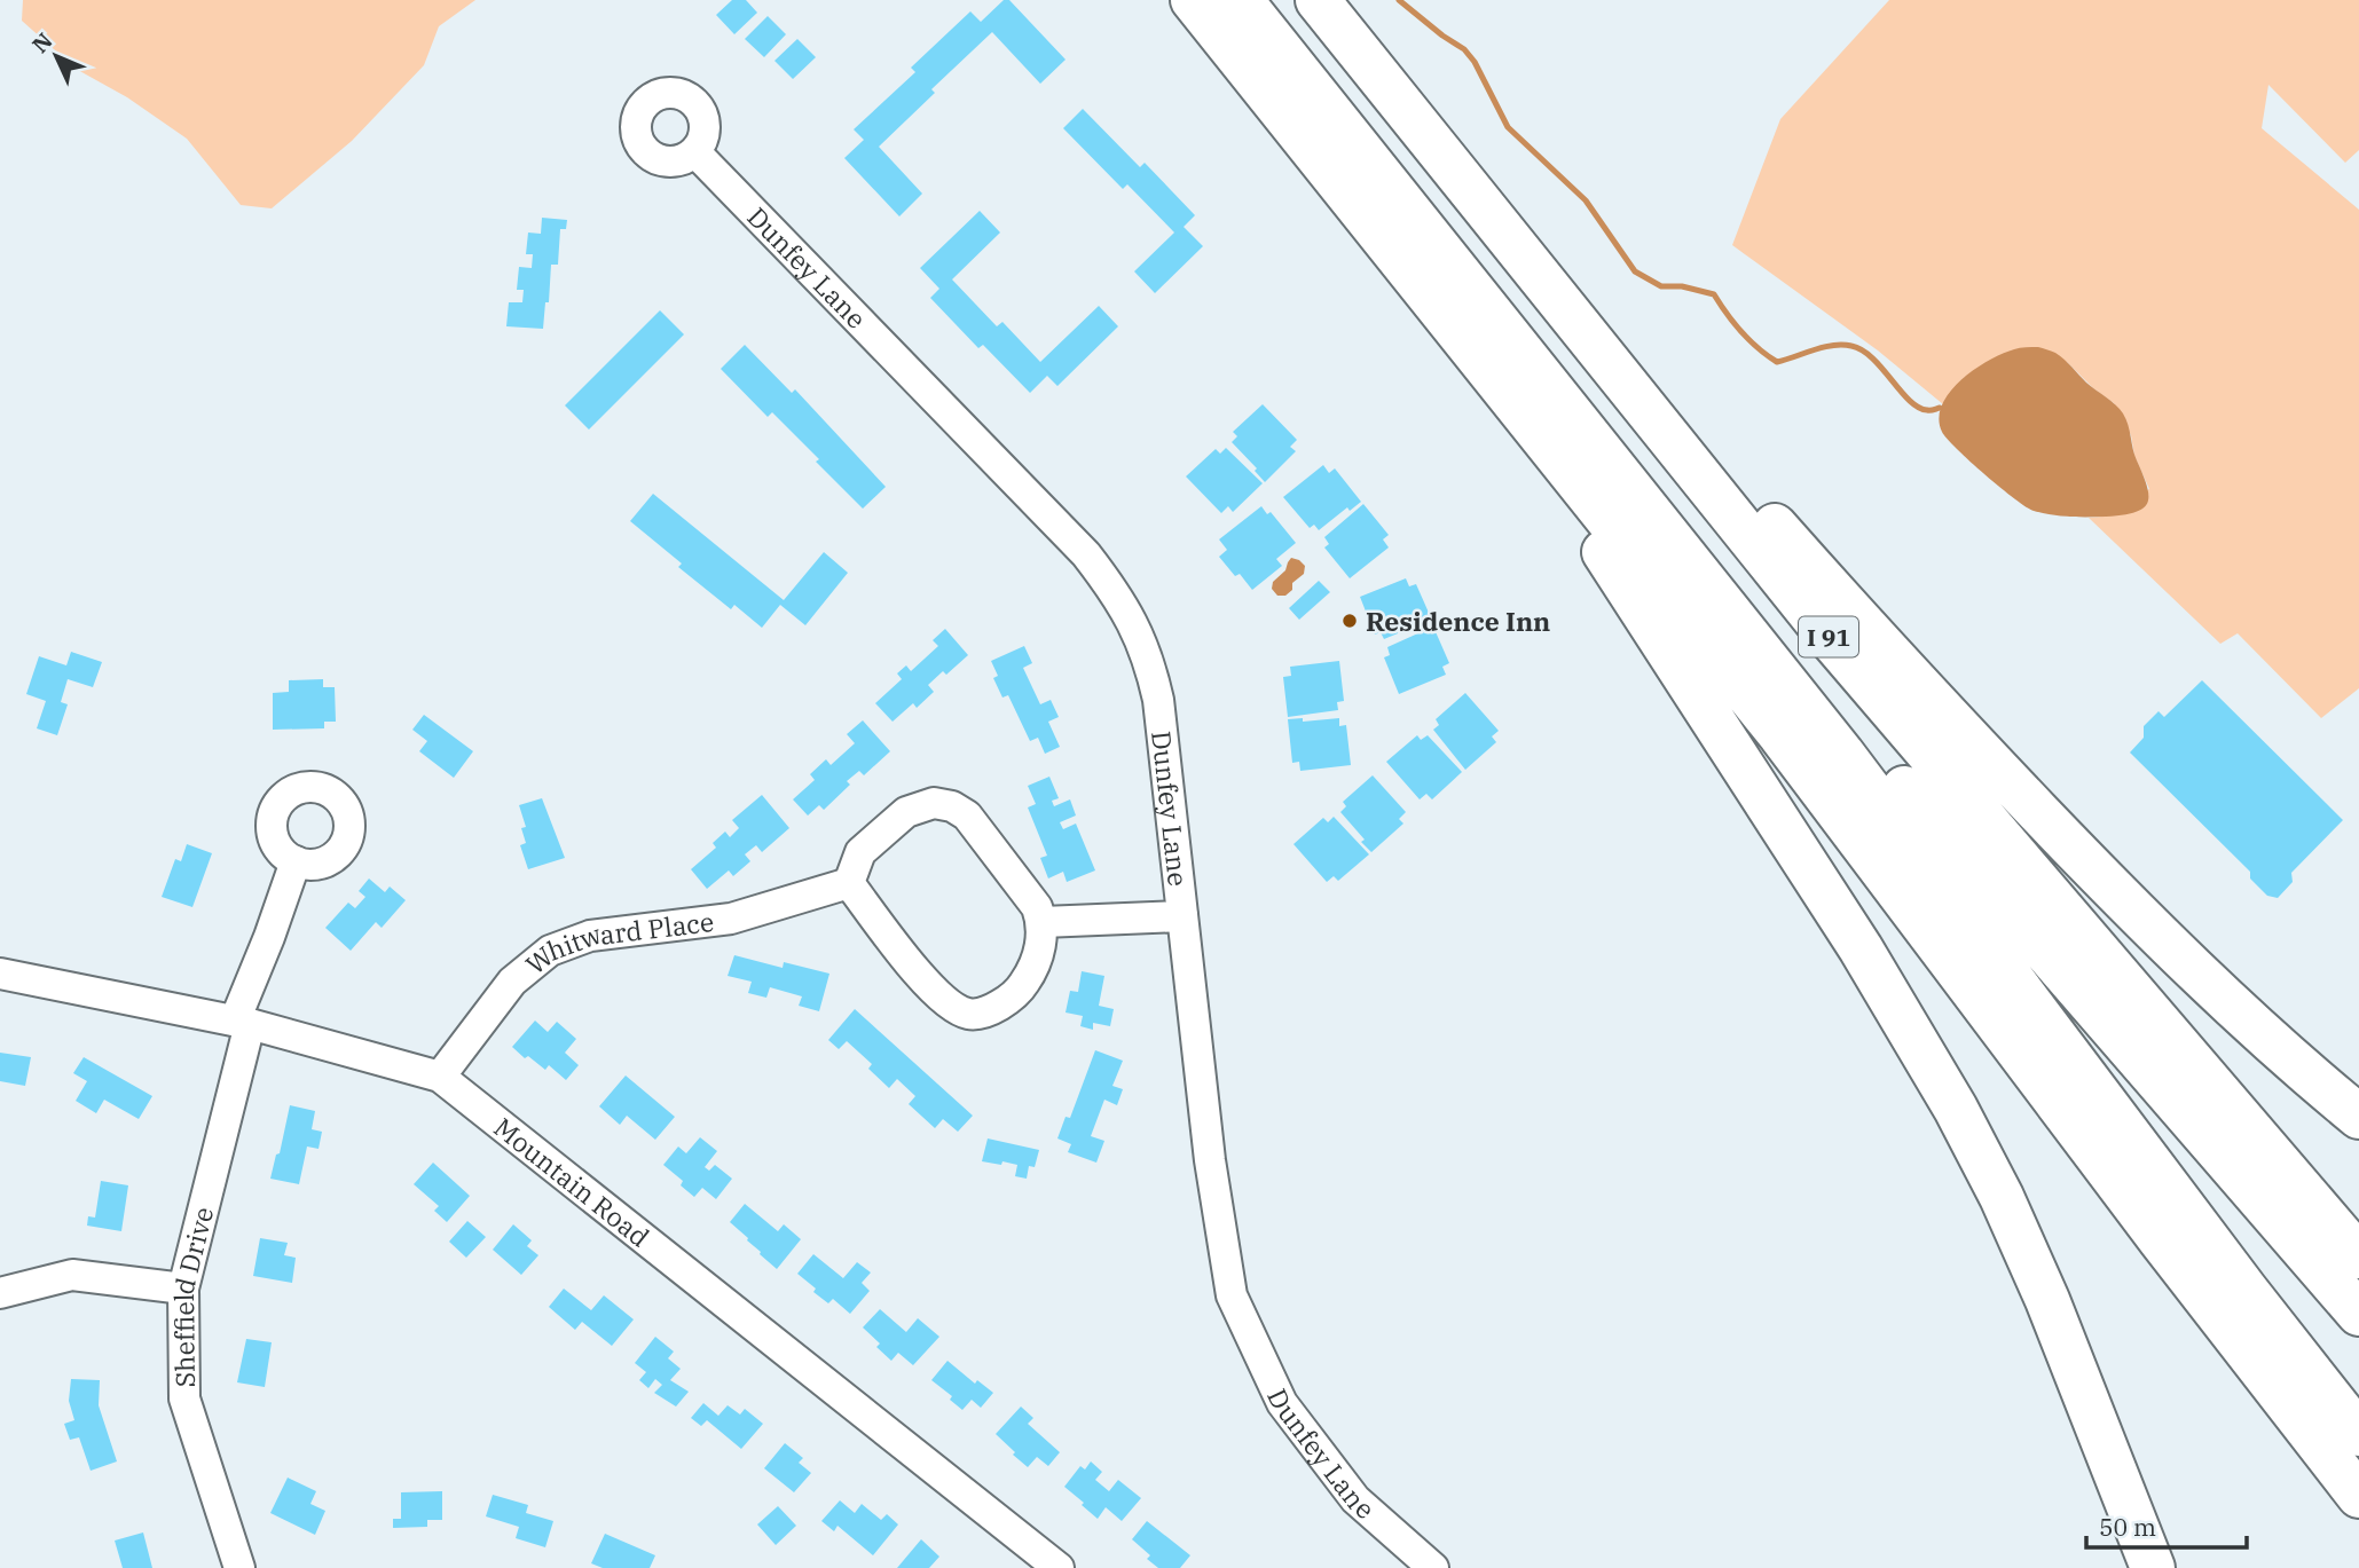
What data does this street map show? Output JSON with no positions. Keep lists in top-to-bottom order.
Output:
{
  "streets": {
    "highway": ["I 91"],
    "street": [
      "Dunfey Lane",
      "Whitward Place",
      "Mountain Road",
      "Sheffield Drive"
    ]
  },
  "crossings": [
    ["Whitward Place", "Mountain Road"],
    ["Mountain Road", "Sheffield Drive"]
  ],
  "places": ["Residence Inn"],
  "scale_bar": "50 m",
  "north": "top left"
}
